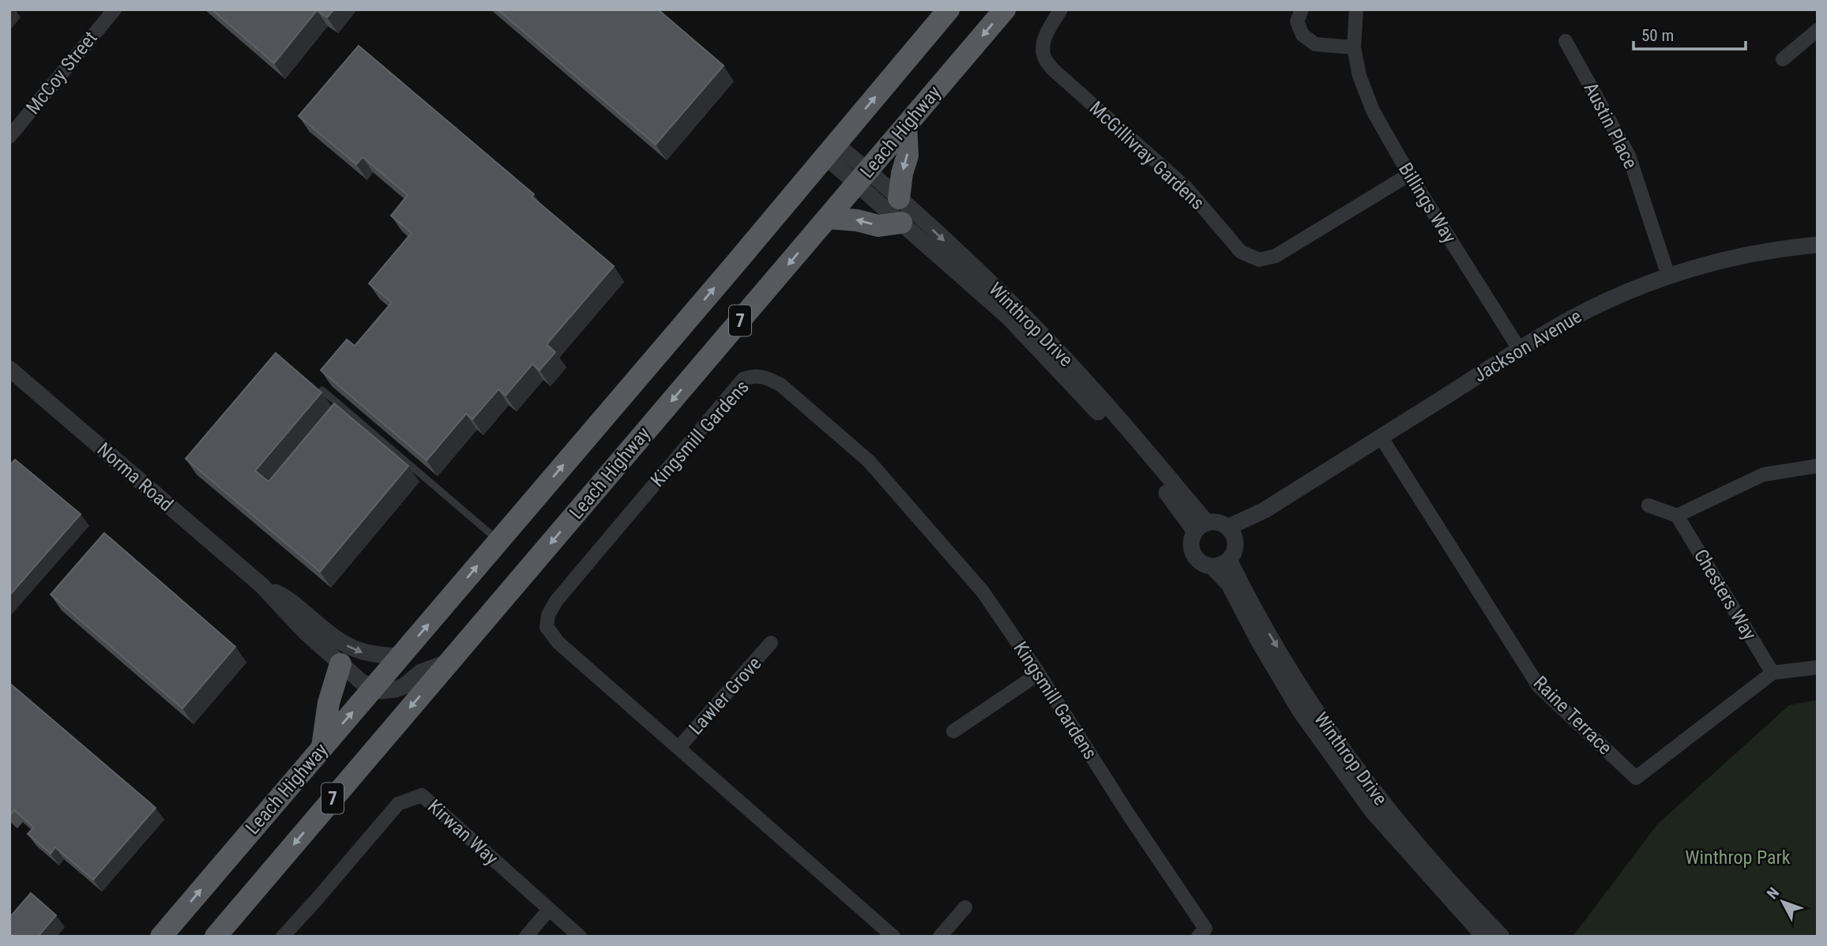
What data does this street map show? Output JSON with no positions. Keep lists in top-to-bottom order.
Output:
{
  "streets": {
    "highway": ["Leach Highway", "7"],
    "street": [
      "McCoy Street",
      "Austin Place",
      "McGillivray Gardens",
      "Billings Way",
      "Winthrop Drive",
      "Jackson Avenue",
      "Kingsmill Gardens",
      "Norma Road",
      "Chesters Way",
      "Lawler Grove",
      "Raine Terrace",
      "Kirwan Way"
    ]
  },
  "crossings": [
    ["Austin Place", "Jackson Avenue"],
    ["Leach Highway", "Winthrop Drive"],
    ["Leach Highway", "Norma Road"],
    ["McGillivray Gardens", "Billings Way"],
    ["Billings Way", "Jackson Avenue"],
    ["Winthrop Drive", "Jackson Avenue"],
    ["Jackson Avenue", "Raine Terrace"],
    ["Kingsmill Gardens", "Lawler Grove"],
    ["Chesters Way", "Raine Terrace"]
  ],
  "parks": ["Winthrop Park"],
  "scale_bar": "50 m",
  "north": "top left"
}
